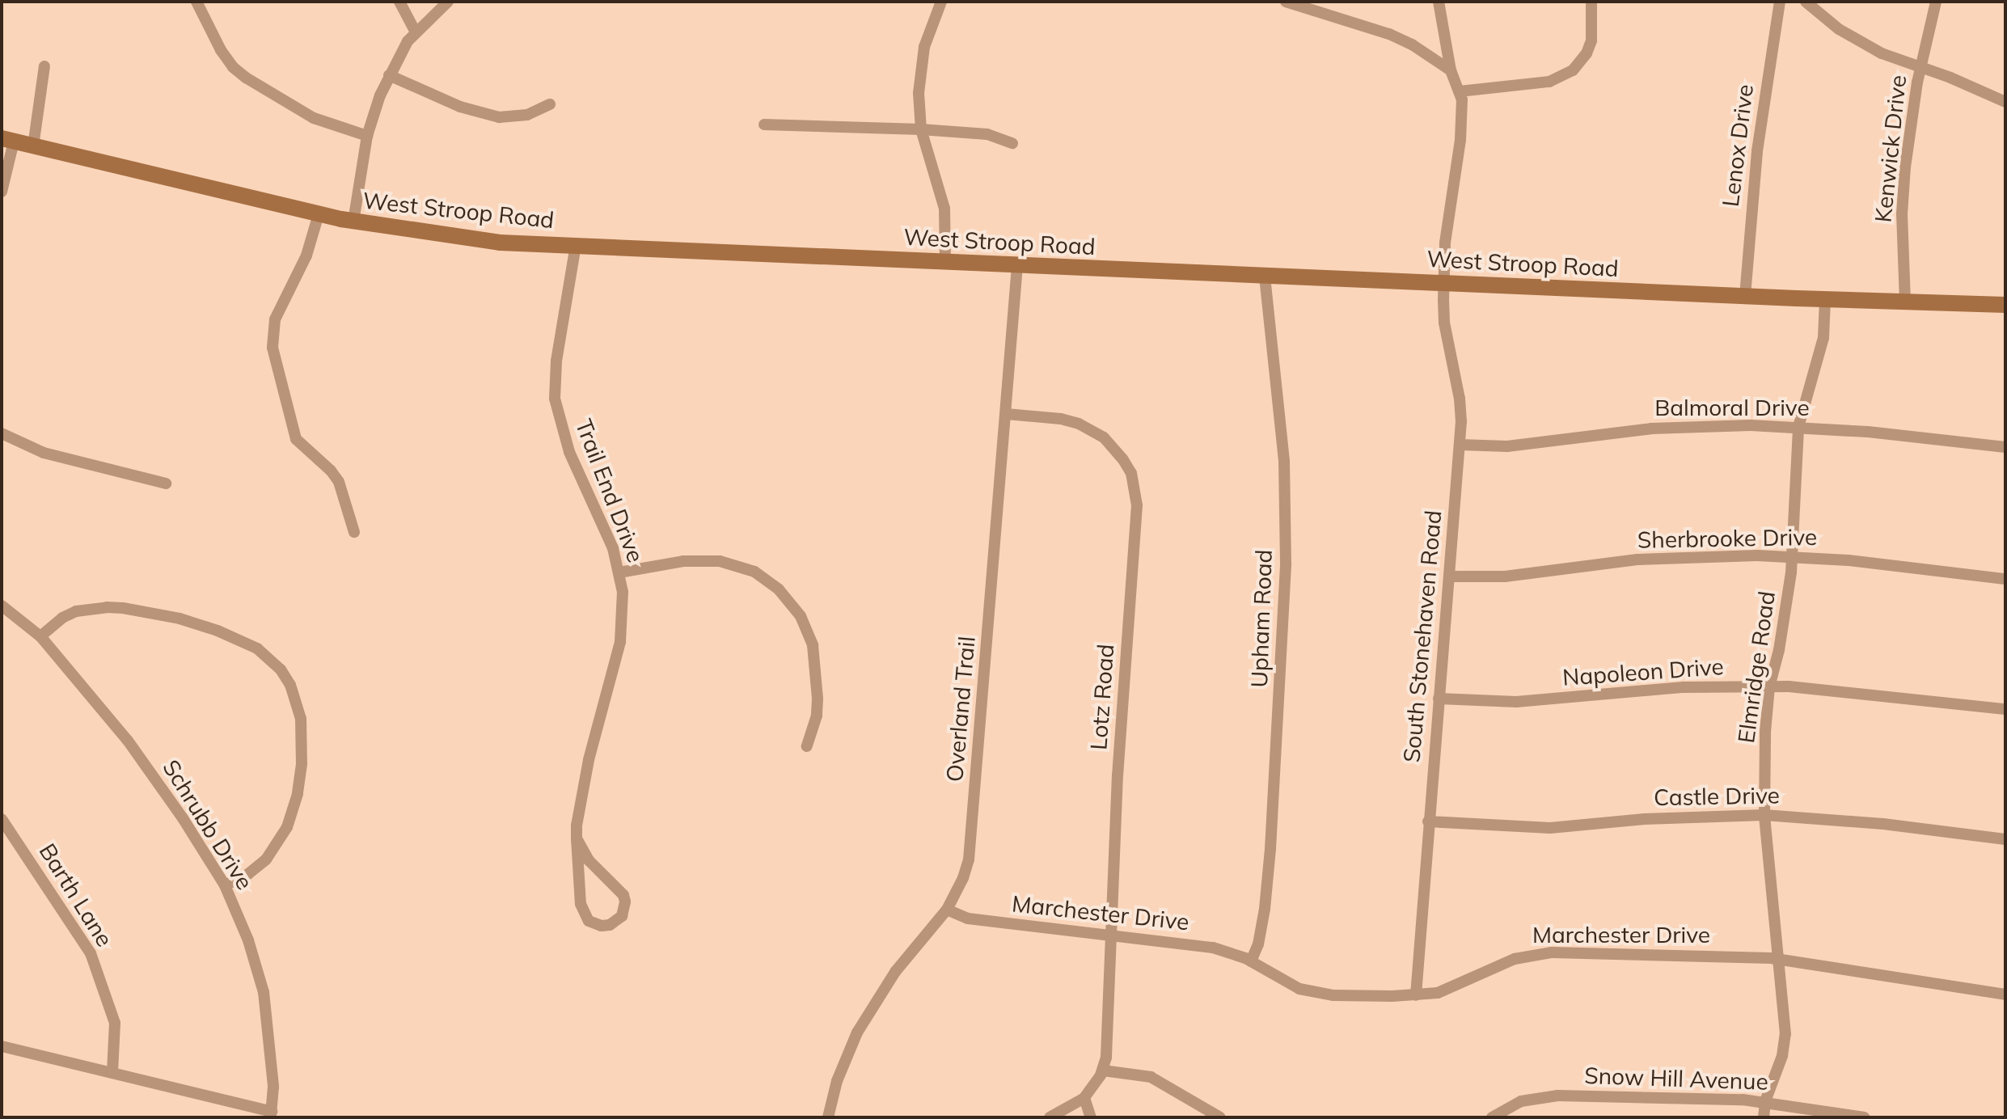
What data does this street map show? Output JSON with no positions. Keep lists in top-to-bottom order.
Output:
{
  "streets": {
    "main road": ["West Stroop Road"],
    "street": [
      "Lenox Drive",
      "Kenwick Drive",
      "Balmoral Drive",
      "Trail End Drive",
      "Sherbrooke Drive",
      "Upham Road",
      "South Stonehaven Road",
      "Elmridge Road",
      "Napoleon Drive",
      "Lotz Road",
      "Overland Trail",
      "Castle Drive",
      "Schrubb Drive",
      "Barth Lane",
      "Marchester Drive",
      "Snow Hill Avenue"
    ]
  },
  "crossings": [
    ["Lenox Drive", "West Stroop Road"],
    ["Kenwick Drive", "West Stroop Road"],
    ["West Stroop Road", "Trail End Drive"],
    ["West Stroop Road", "Upham Road"],
    ["West Stroop Road", "South Stonehaven Road"],
    ["West Stroop Road", "Elmridge Road"],
    ["West Stroop Road", "Overland Trail"],
    ["Balmoral Drive", "South Stonehaven Road"],
    ["Balmoral Drive", "Elmridge Road"],
    ["Sherbrooke Drive", "South Stonehaven Road"],
    ["Sherbrooke Drive", "Elmridge Road"],
    ["Upham Road", "Marchester Drive"],
    ["South Stonehaven Road", "Napoleon Drive"],
    ["South Stonehaven Road", "Castle Drive"],
    ["South Stonehaven Road", "Marchester Drive"],
    ["Elmridge Road", "Napoleon Drive"],
    ["Elmridge Road", "Castle Drive"],
    ["Elmridge Road", "Marchester Drive"],
    ["Elmridge Road", "Snow Hill Avenue"],
    ["Lotz Road", "Overland Trail"],
    ["Lotz Road", "Marchester Drive"],
    ["Overland Trail", "Marchester Drive"]
  ]
}
